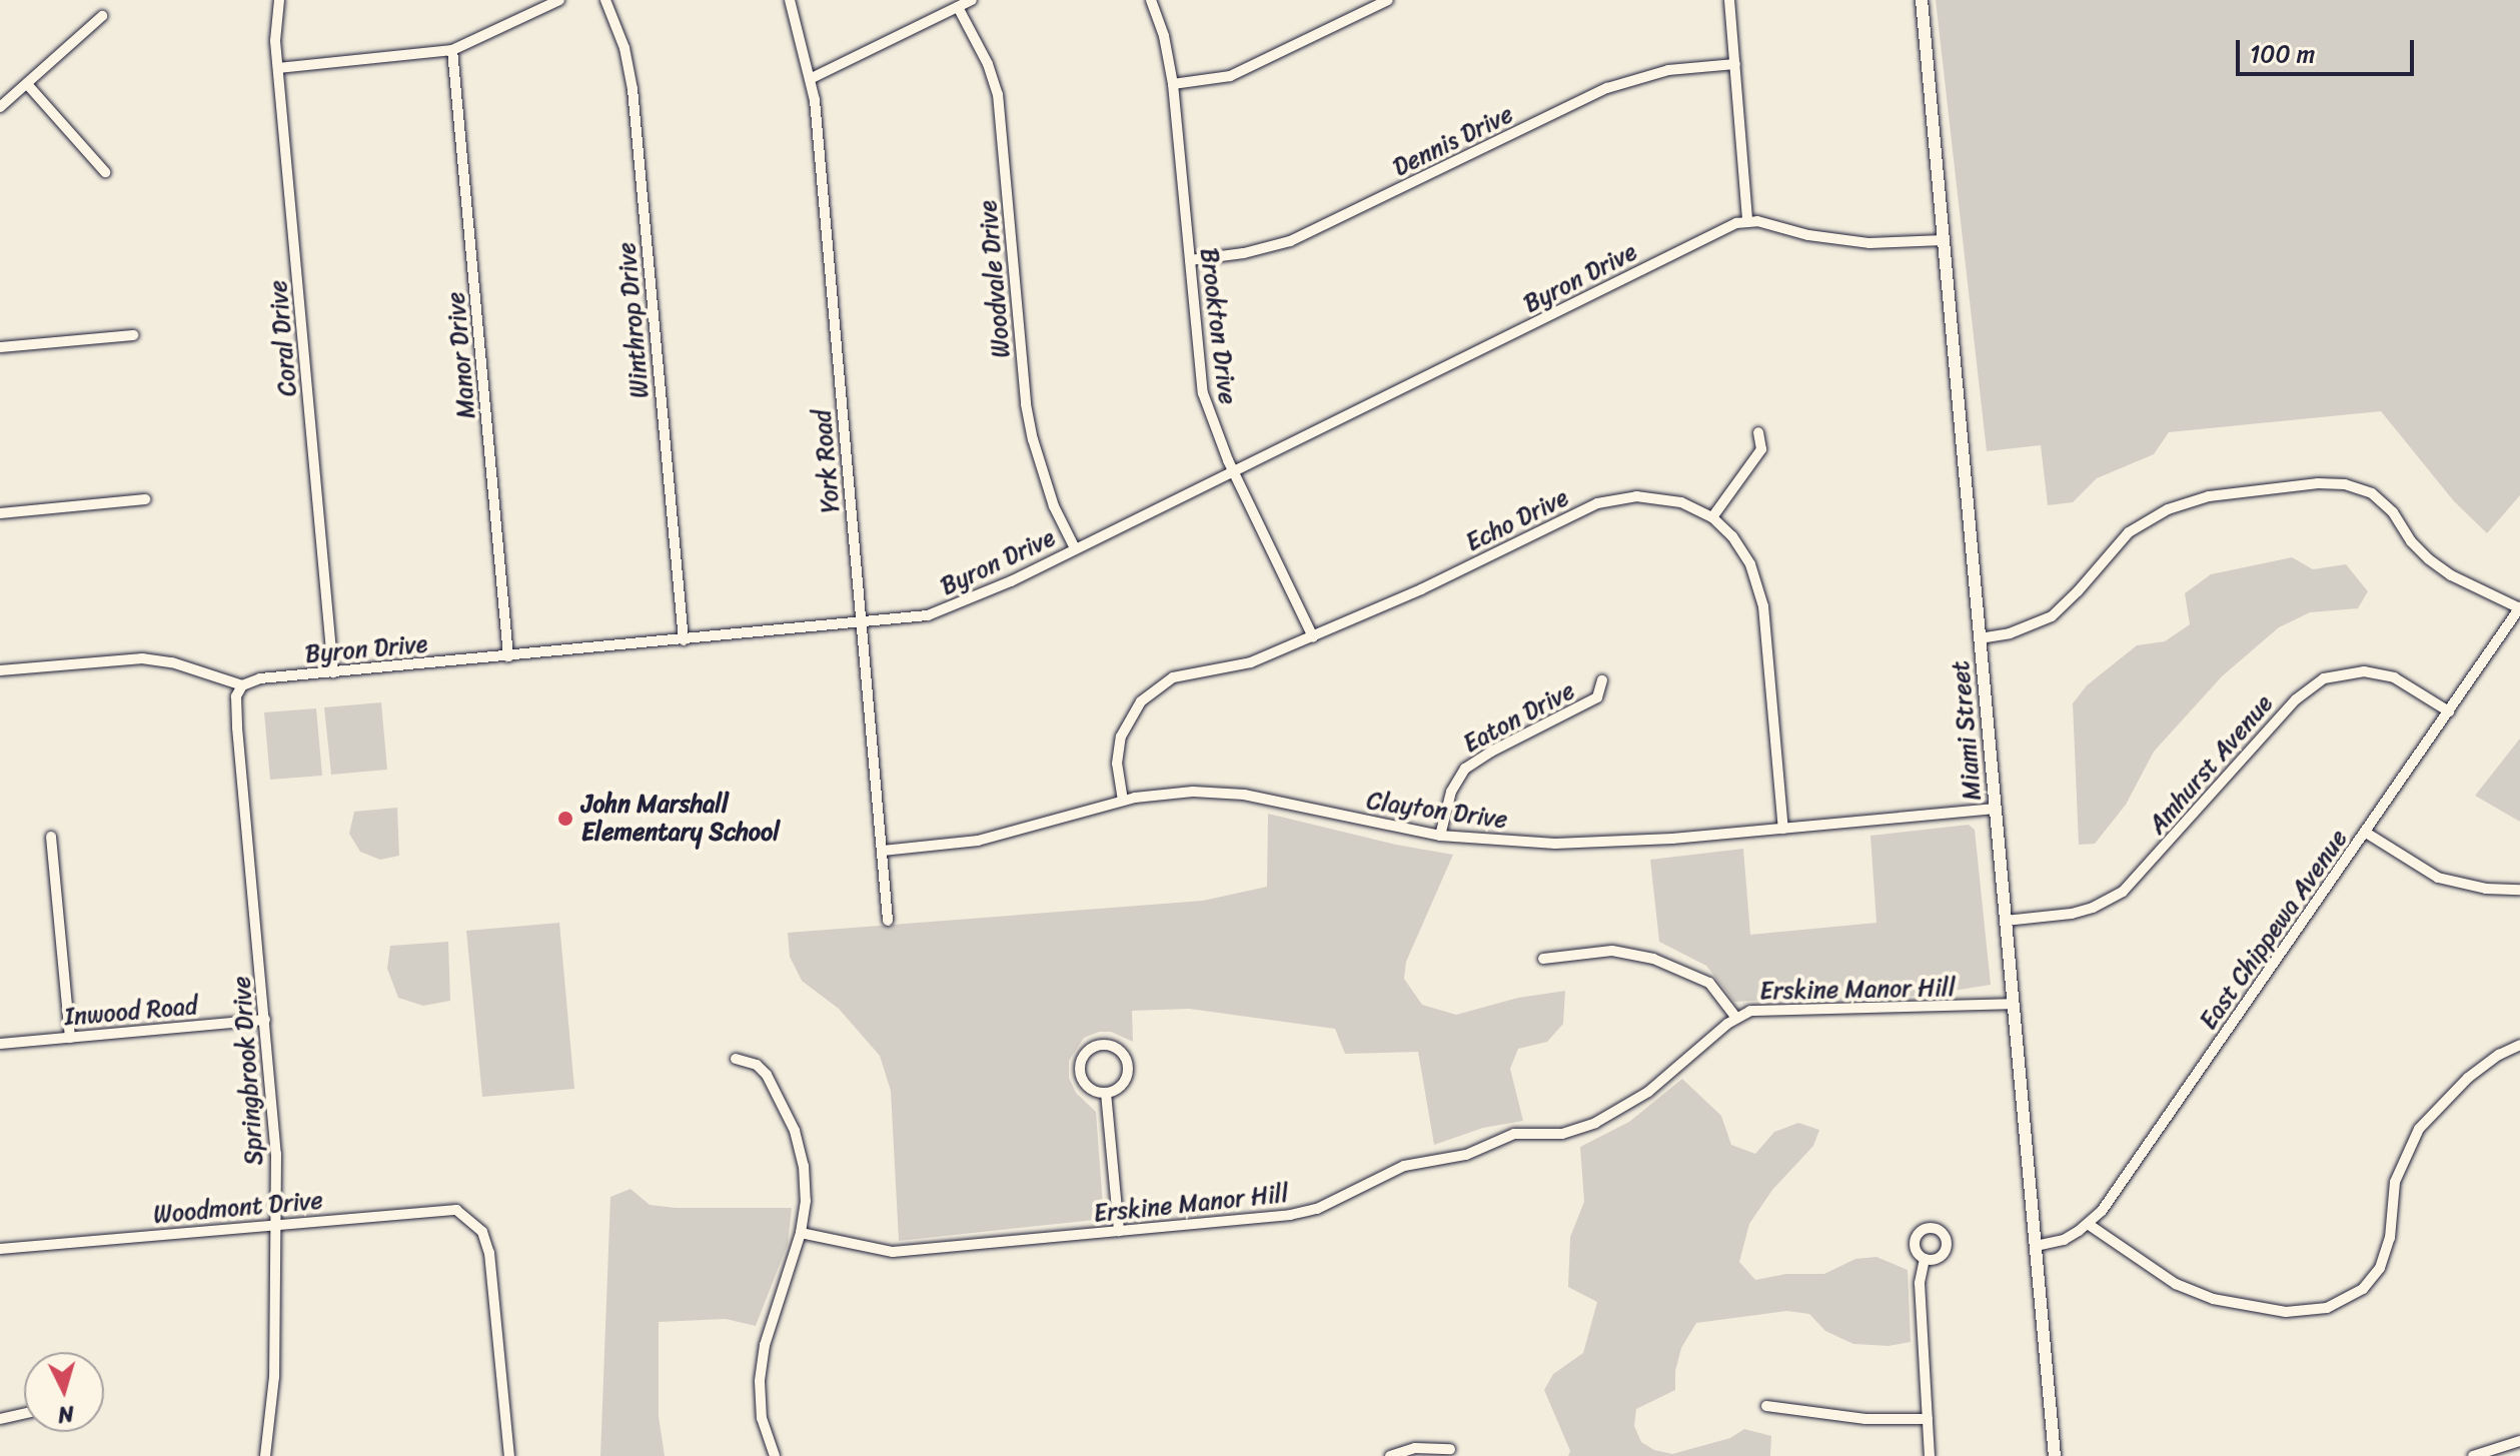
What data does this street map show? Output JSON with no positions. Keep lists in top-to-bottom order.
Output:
{
  "streets": {
    "street": [
      "Dennis Drive",
      "Byron Drive",
      "Woodvale Drive",
      "Winthrop Drive",
      "Brookton Drive",
      "Coral Drive",
      "Manor Drive",
      "York Road",
      "Echo Drive",
      "Eaton Drive",
      "Miami Street",
      "Amhurst Avenue",
      "Clayton Drive",
      "East Chippewa Avenue",
      "Erskine Manor Hill",
      "Inwood Road",
      "Springbrook Drive",
      "Woodmont Drive"
    ]
  },
  "crossings": [
    ["Dennis Drive", "Brookton Drive"],
    ["Byron Drive", "Woodvale Drive"],
    ["Byron Drive", "Winthrop Drive"],
    ["Byron Drive", "Brookton Drive"],
    ["Byron Drive", "Coral Drive"],
    ["Byron Drive", "Manor Drive"],
    ["Byron Drive", "York Road"],
    ["Byron Drive", "Springbrook Drive"],
    ["Brookton Drive", "Echo Drive"],
    ["York Road", "Clayton Drive"],
    ["Echo Drive", "Clayton Drive"],
    ["Eaton Drive", "Clayton Drive"],
    ["Miami Street", "Amhurst Avenue"],
    ["Miami Street", "Clayton Drive"],
    ["Miami Street", "East Chippewa Avenue"],
    ["Miami Street", "Erskine Manor Hill"],
    ["Amhurst Avenue", "East Chippewa Avenue"],
    ["Inwood Road", "Springbrook Drive"],
    ["Springbrook Drive", "Woodmont Drive"]
  ],
  "places": ["John Marshall Elementary School"],
  "scale_bar": "100 m",
  "north": "bottom"
}
